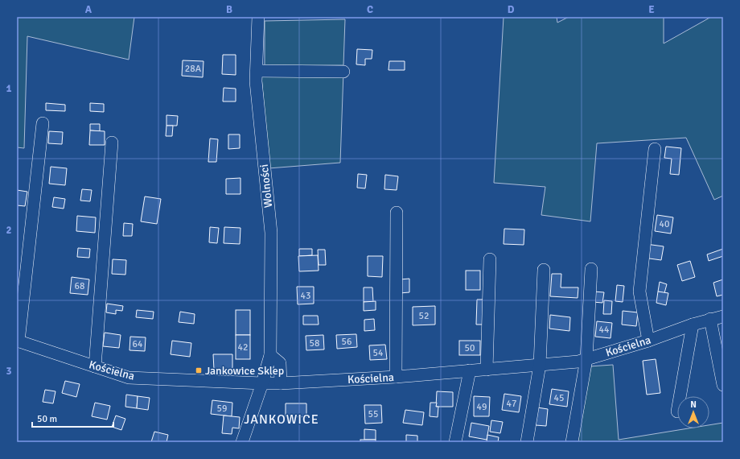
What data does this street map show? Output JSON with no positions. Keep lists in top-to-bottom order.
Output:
{
  "streets": {
    "street": ["Wolności", "Kościelna"]
  },
  "crossings": [
    ["Wolności", "Kościelna"]
  ],
  "districts": ["JANKOWICE"],
  "places": {
    "transit": ["Jankowice Sklep"]
  },
  "house_numbers": [
    "28A",
    "40",
    "68",
    "43",
    "52",
    "44",
    "56",
    "58",
    "64",
    "42",
    "50",
    "54",
    "45",
    "47",
    "49",
    "59",
    "55"
  ],
  "scale_bar": "50 m",
  "north": "top",
  "grid": {
    "columns": [
      "A",
      "B",
      "C",
      "D",
      "E"
    ],
    "rows": ["1", "2", "3"]
  }
}
